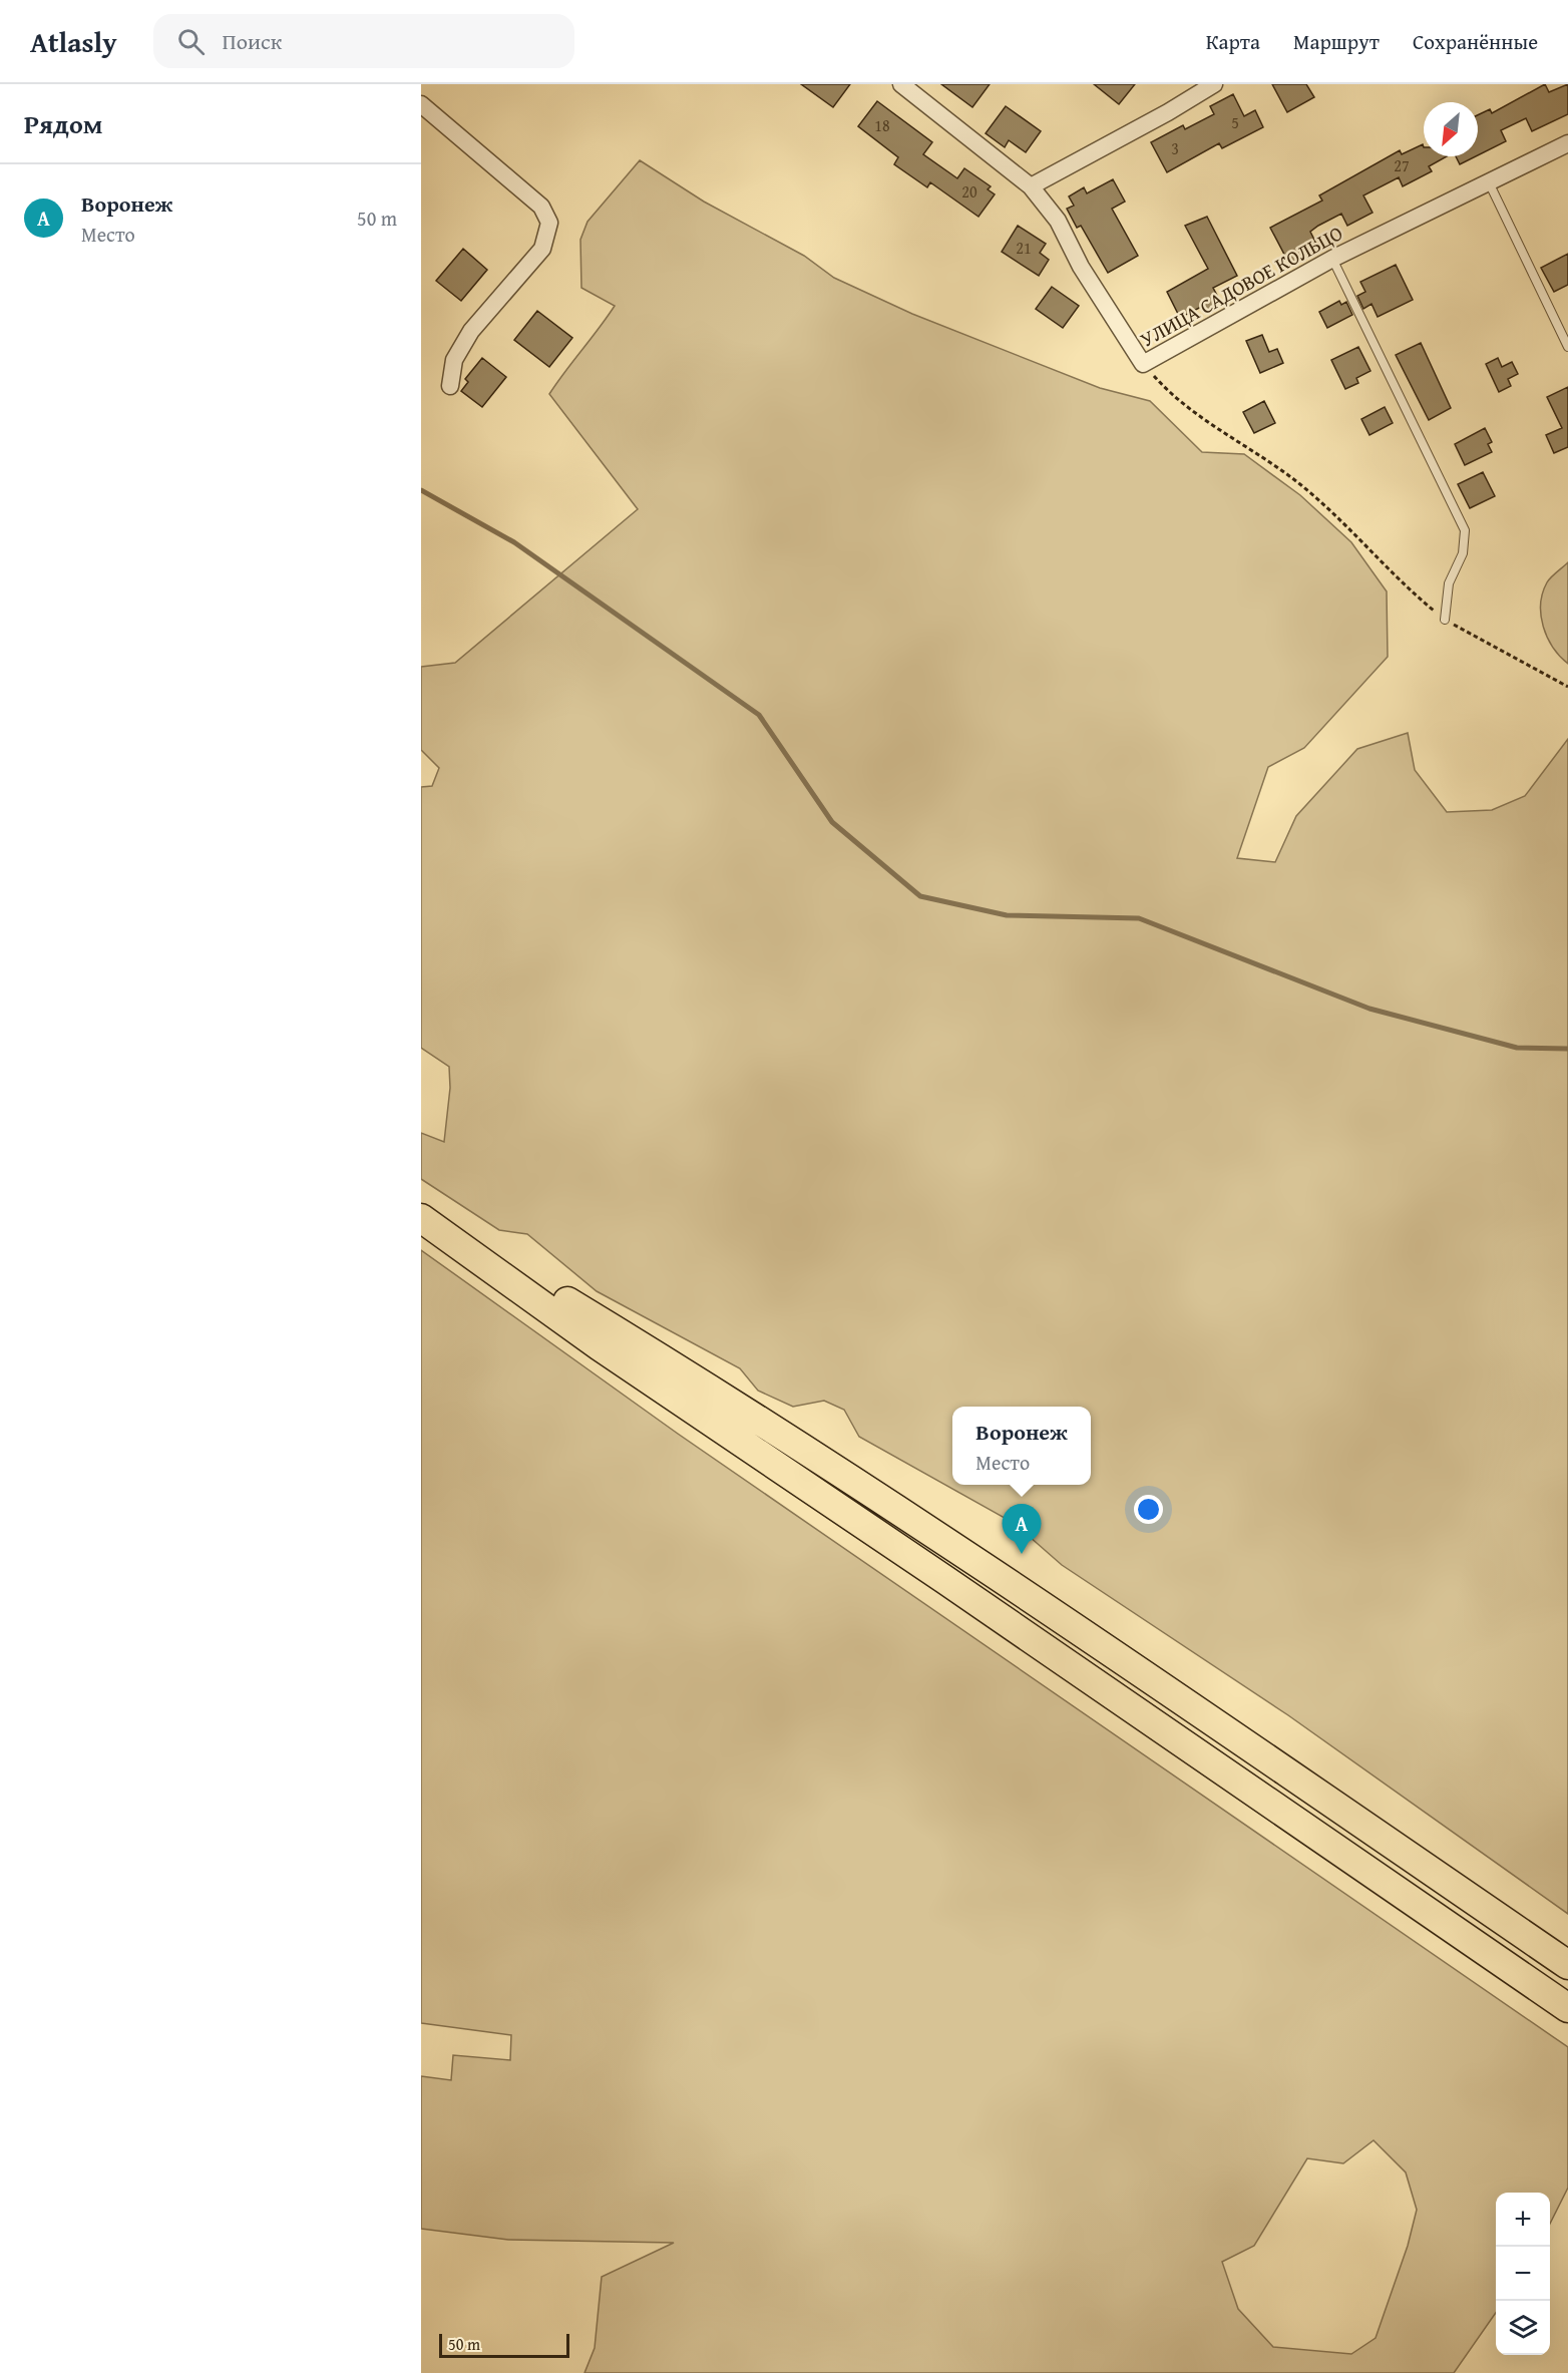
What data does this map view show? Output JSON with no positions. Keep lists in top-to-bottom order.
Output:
{
  "streets": {
    "street": ["УЛИЦА САДОВОЕ КОЛЬЦО"]
  },
  "house_numbers": [
    "5",
    "18",
    "3",
    "27",
    "20",
    "21"
  ],
  "scale_bar": "50 m",
  "north": "bottom left",
  "page": {
    "header": "Atlasly",
    "search": "Поиск",
    "nav": ["Карта", "Маршрут", "Сохранённые"],
    "heading": "Рядом",
    "list": [
      {
        "mark": "A",
        "name": "Воронеж",
        "note": "Место",
        "value": "50 m"
      }
    ],
    "popup": ["Воронеж", "Место"],
    "pins": "A",
    "map_buttons": ["+", "−"],
    "scale": "50 m"
  }
}
